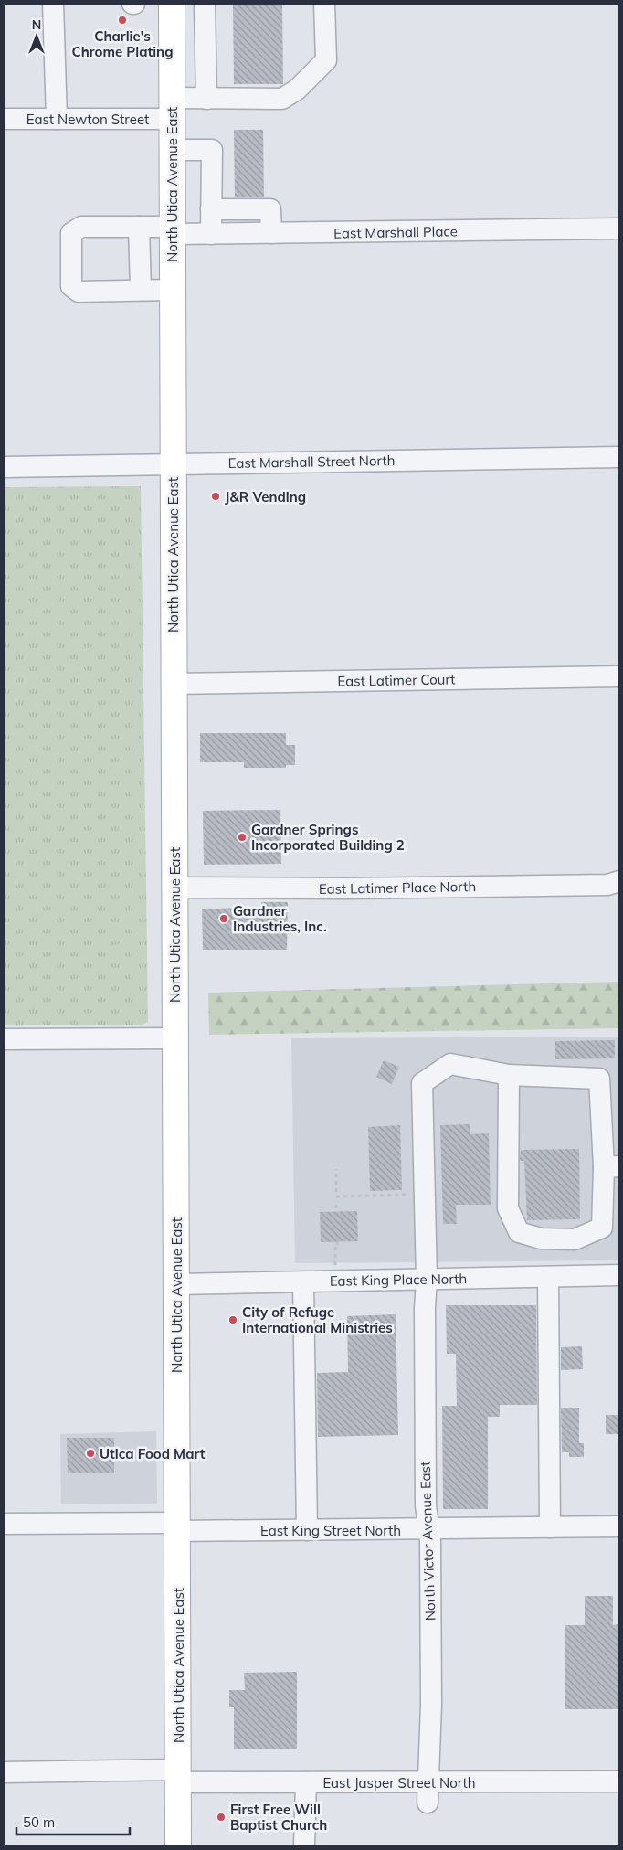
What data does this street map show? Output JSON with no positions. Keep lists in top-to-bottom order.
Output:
{
  "streets": {
    "main road": ["North Utica Avenue East"],
    "street": [
      "East Newton Street",
      "East Marshall Place",
      "East Marshall Street North",
      "East Latimer Court",
      "East Latimer Place North",
      "East King Place North",
      "East King Street North",
      "North Victor Avenue East",
      "East Jasper Street North"
    ]
  },
  "crossings": [
    ["East Newton Street", "North Utica Avenue East"],
    ["North Utica Avenue East", "East Marshall Place"],
    ["North Utica Avenue East", "East Marshall Street North"],
    ["North Utica Avenue East", "East Latimer Court"],
    ["North Utica Avenue East", "East Latimer Place North"],
    ["North Utica Avenue East", "East King Place North"],
    ["North Utica Avenue East", "East King Street North"],
    ["North Utica Avenue East", "East Jasper Street North"],
    ["East King Place North", "North Victor Avenue East"],
    ["East King Street North", "North Victor Avenue East"],
    ["North Victor Avenue East", "East Jasper Street North"]
  ],
  "places": [
    "Charlie's Chrome Plating",
    "J&R Vending",
    "Gardner Springs Incorporated Building 2",
    "Gardner Industries, Inc.",
    "City of Refuge International Ministries",
    "Utica Food Mart",
    "First Free Will Baptist Church"
  ],
  "scale_bar": "50 m",
  "north": "top"
}
